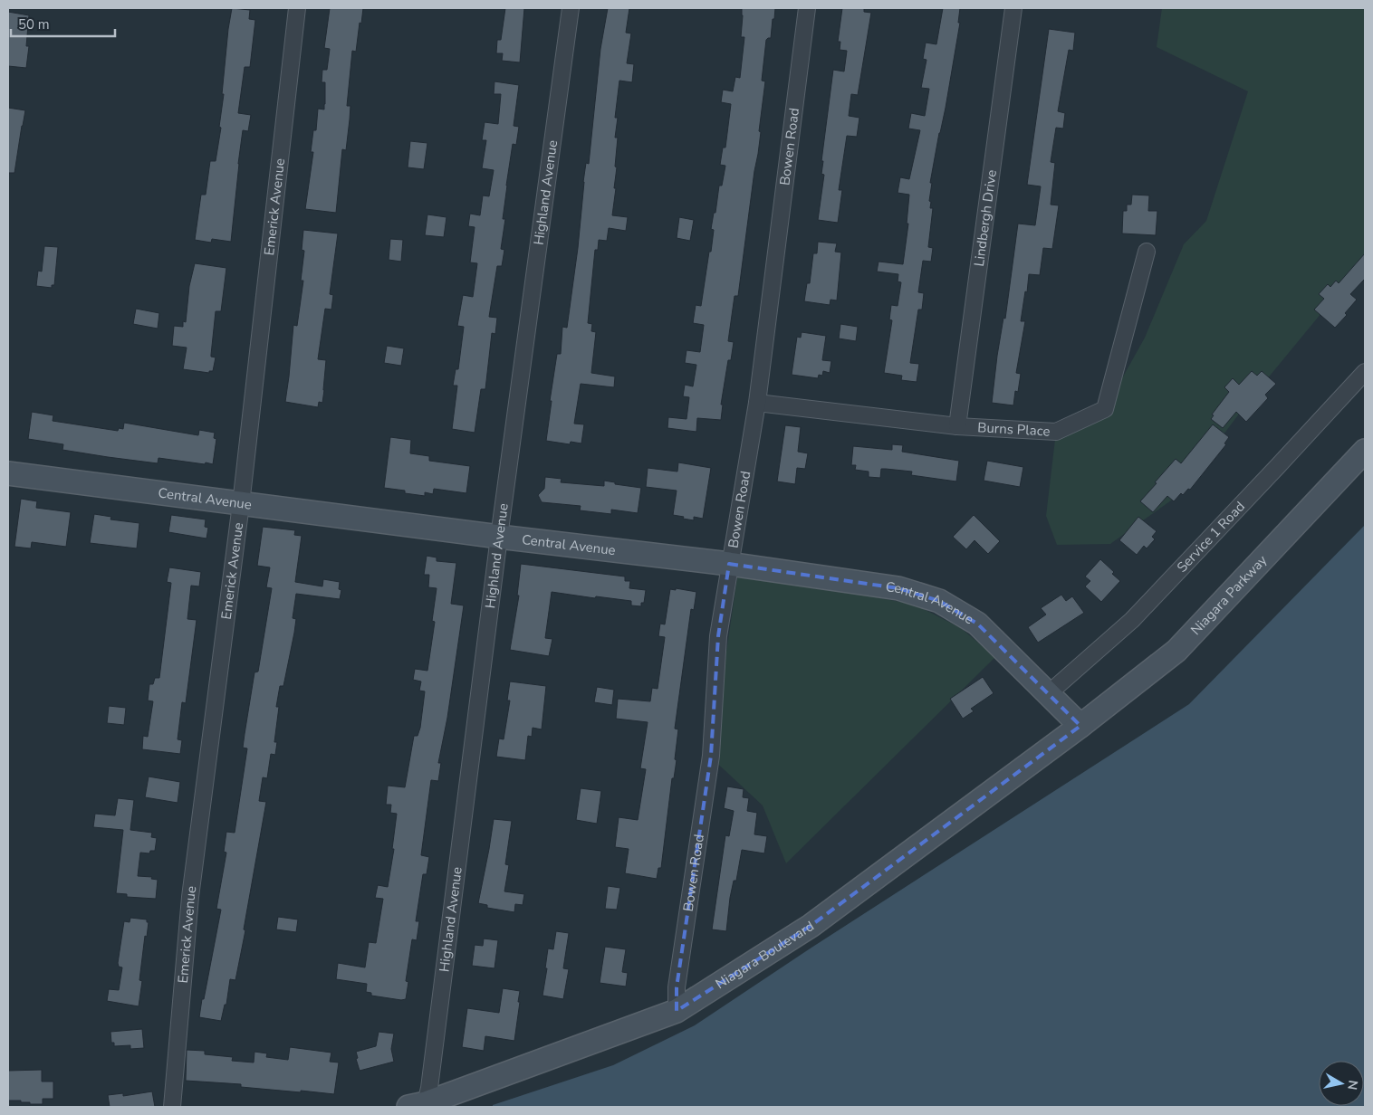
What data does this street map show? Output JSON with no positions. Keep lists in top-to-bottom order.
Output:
{
  "streets": {
    "main road": ["Central Avenue", "Niagara Parkway", "Niagara Boulevard"],
    "street": [
      "Bowen Road",
      "Highland Avenue",
      "Emerick Avenue",
      "Lindbergh Drive",
      "Burns Place",
      "Service 1 Road"
    ]
  },
  "crossings": [
    ["Bowen Road", "Burns Place"],
    ["Bowen Road", "Central Avenue"],
    ["Bowen Road", "Niagara Boulevard"],
    ["Highland Avenue", "Central Avenue"],
    ["Highland Avenue", "Niagara Boulevard"],
    ["Emerick Avenue", "Central Avenue"],
    ["Lindbergh Drive", "Burns Place"],
    ["Central Avenue", "Service 1 Road"],
    ["Central Avenue", "Niagara Parkway"],
    ["Central Avenue", "Niagara Boulevard"],
    ["Niagara Parkway", "Niagara Boulevard"]
  ],
  "scale_bar": "50 m",
  "north": "right"
}
